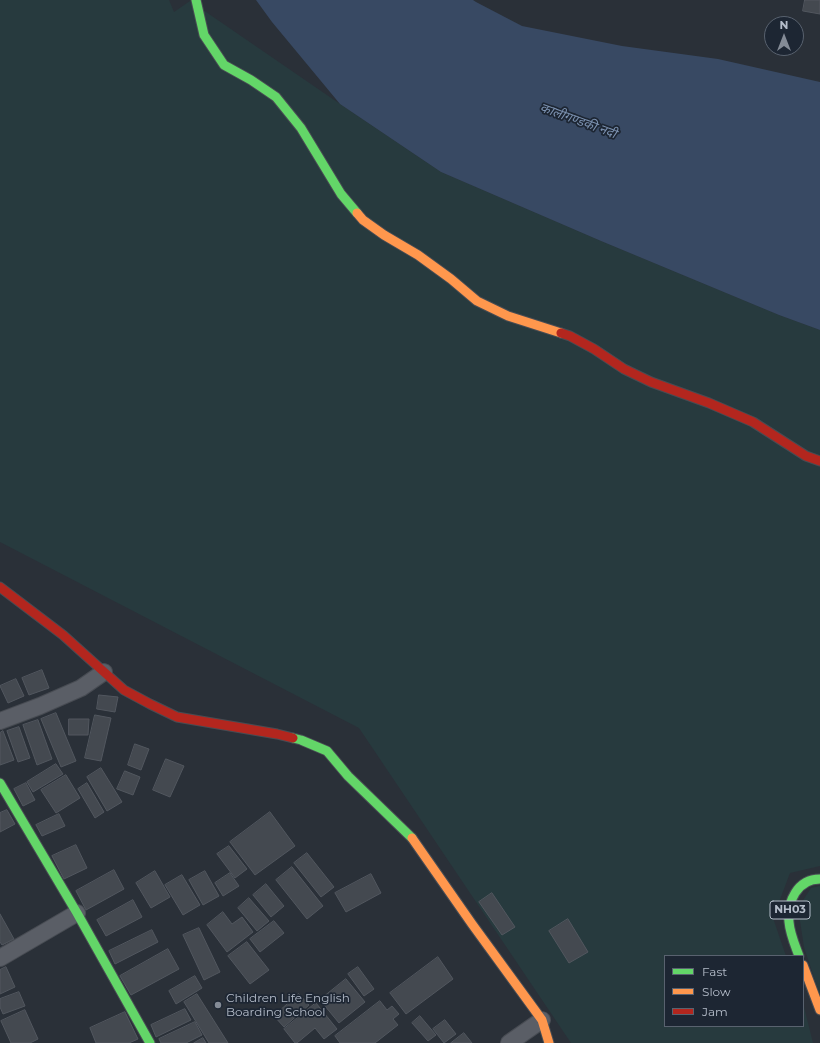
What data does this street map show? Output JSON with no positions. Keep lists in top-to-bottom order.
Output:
{
  "streets": {
    "street": ["NH03"]
  },
  "water": ["कालीगण्डकी नदी"],
  "places": ["Children Life English Boarding School"],
  "legend": ["Fast", "Slow", "Jam"],
  "north": "top"
}
